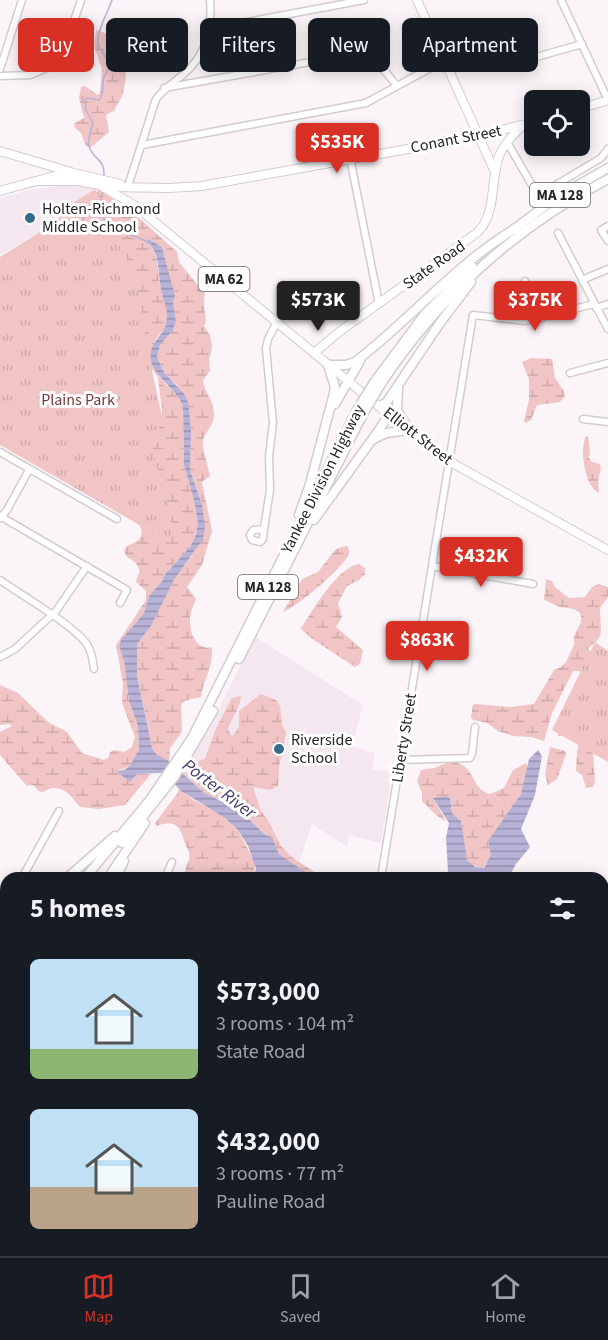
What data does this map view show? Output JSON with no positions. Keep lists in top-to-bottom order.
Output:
{
  "streets": {
    "highway": ["MA 128", "Yankee Division Highway"],
    "main road": [
      "Conant Street",
      "State Road",
      "MA 62",
      "Elliott Street"
    ],
    "street": ["Liberty Street"]
  },
  "crossings": [
    ["Conant Street", "Elliott Street"],
    ["State Road", "Elliott Street"],
    ["Elliott Street", "Liberty Street"]
  ],
  "water": ["Porter River"],
  "parks": ["Plains Park"],
  "places": ["Holten-Richmond Middle School", "Riverside School"],
  "page": {
    "chip": [
      "Buy",
      "Rent",
      "Filters",
      "New",
      "Apartment"
    ],
    "price": [
      "$535K",
      "$573K",
      "$375K",
      "$432K",
      "$863K"
    ],
    "heading": "5 homes",
    "list": [
      {
        "name": "$573,000",
        "note": "3 rooms · 104 m² · State Road"
      },
      {
        "name": "$432,000",
        "note": "3 rooms · 77 m² · Pauline Road"
      }
    ],
    "tabs": ["Map", "Saved", "Home"]
  }
}
